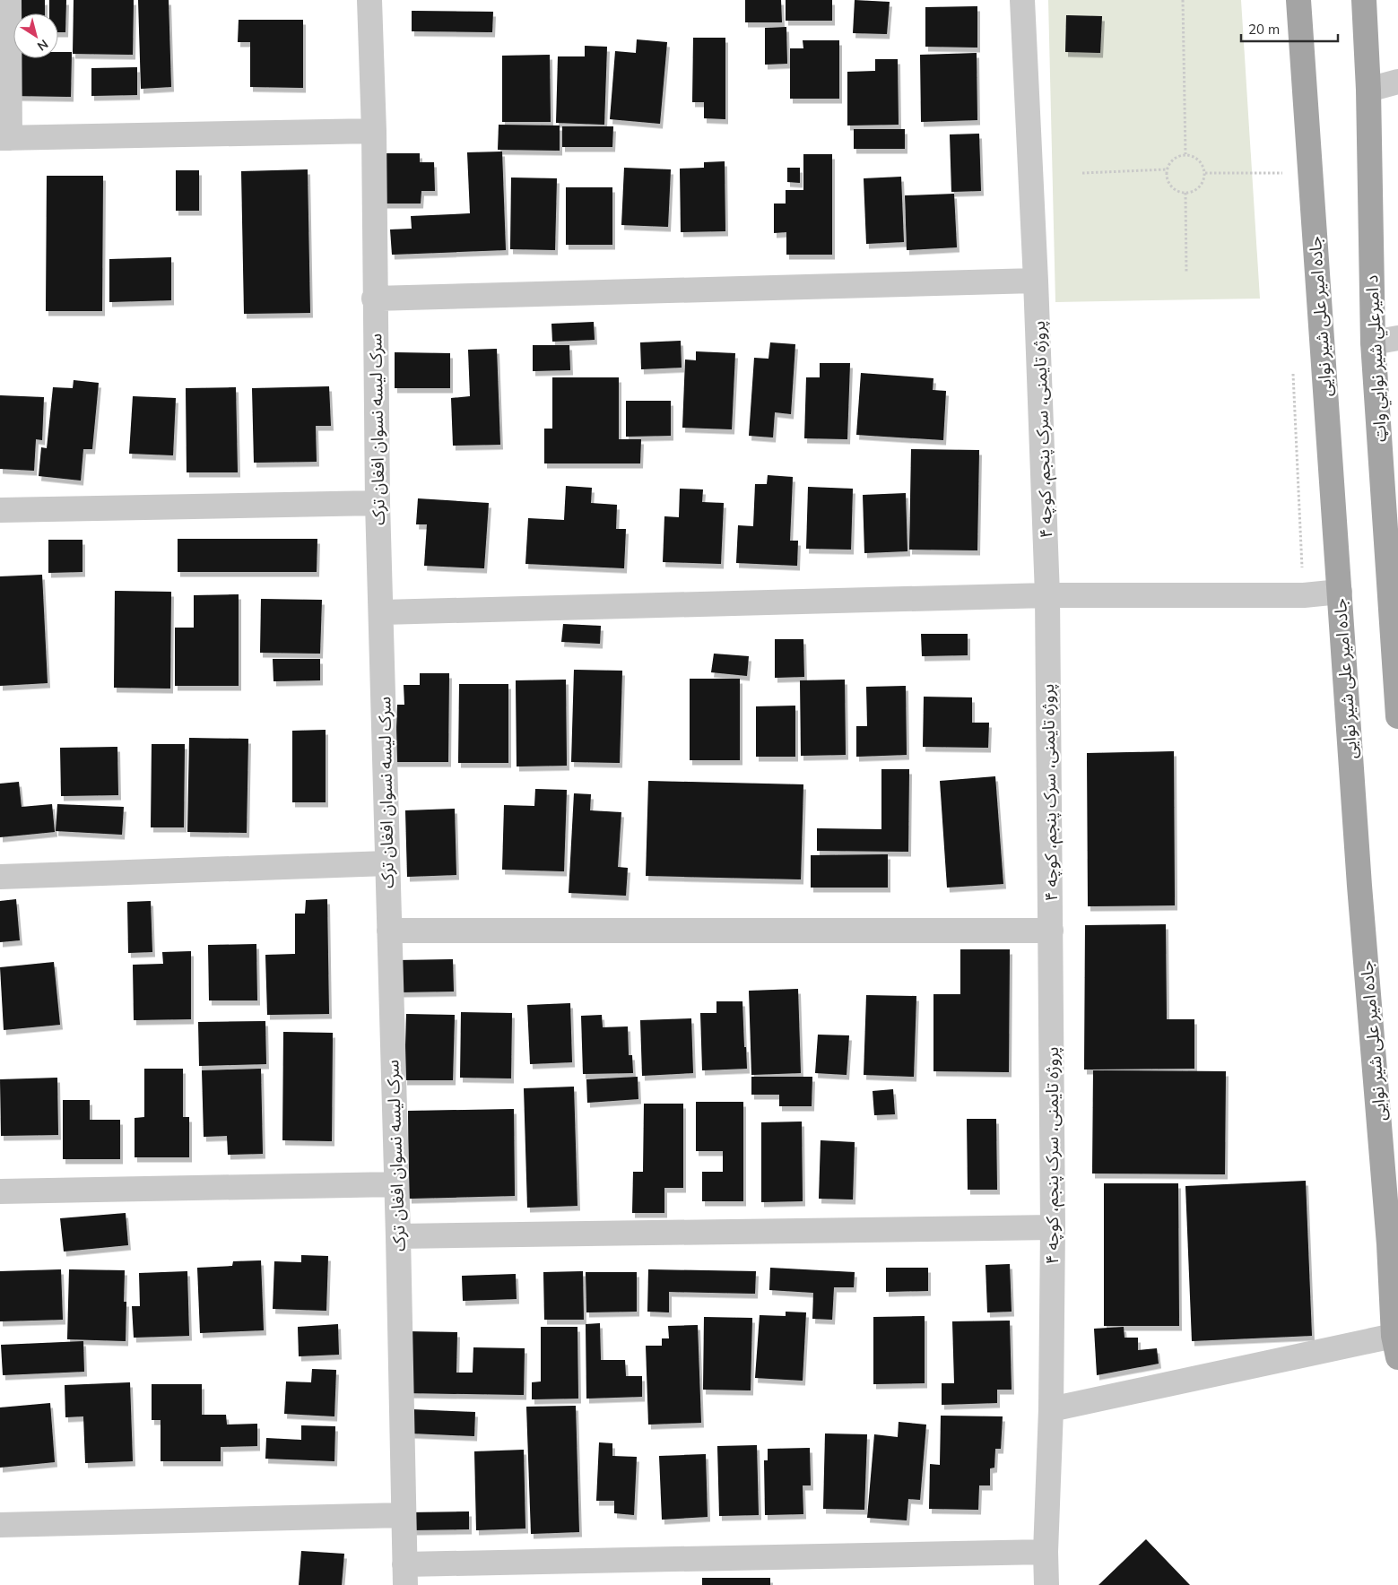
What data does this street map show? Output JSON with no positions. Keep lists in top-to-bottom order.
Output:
{
  "streets": {
    "main road": ["جاده امیر علی شیر نوایی", "د امیرعلي شیر نوايي واټ"],
    "street": ["سرک لیسه نسوان افغان‌ ترک", "پروژه تایمنی، سرک پنجم، کوچه ۴"]
  },
  "scale_bar": "20 m",
  "north": "bottom right"
}
